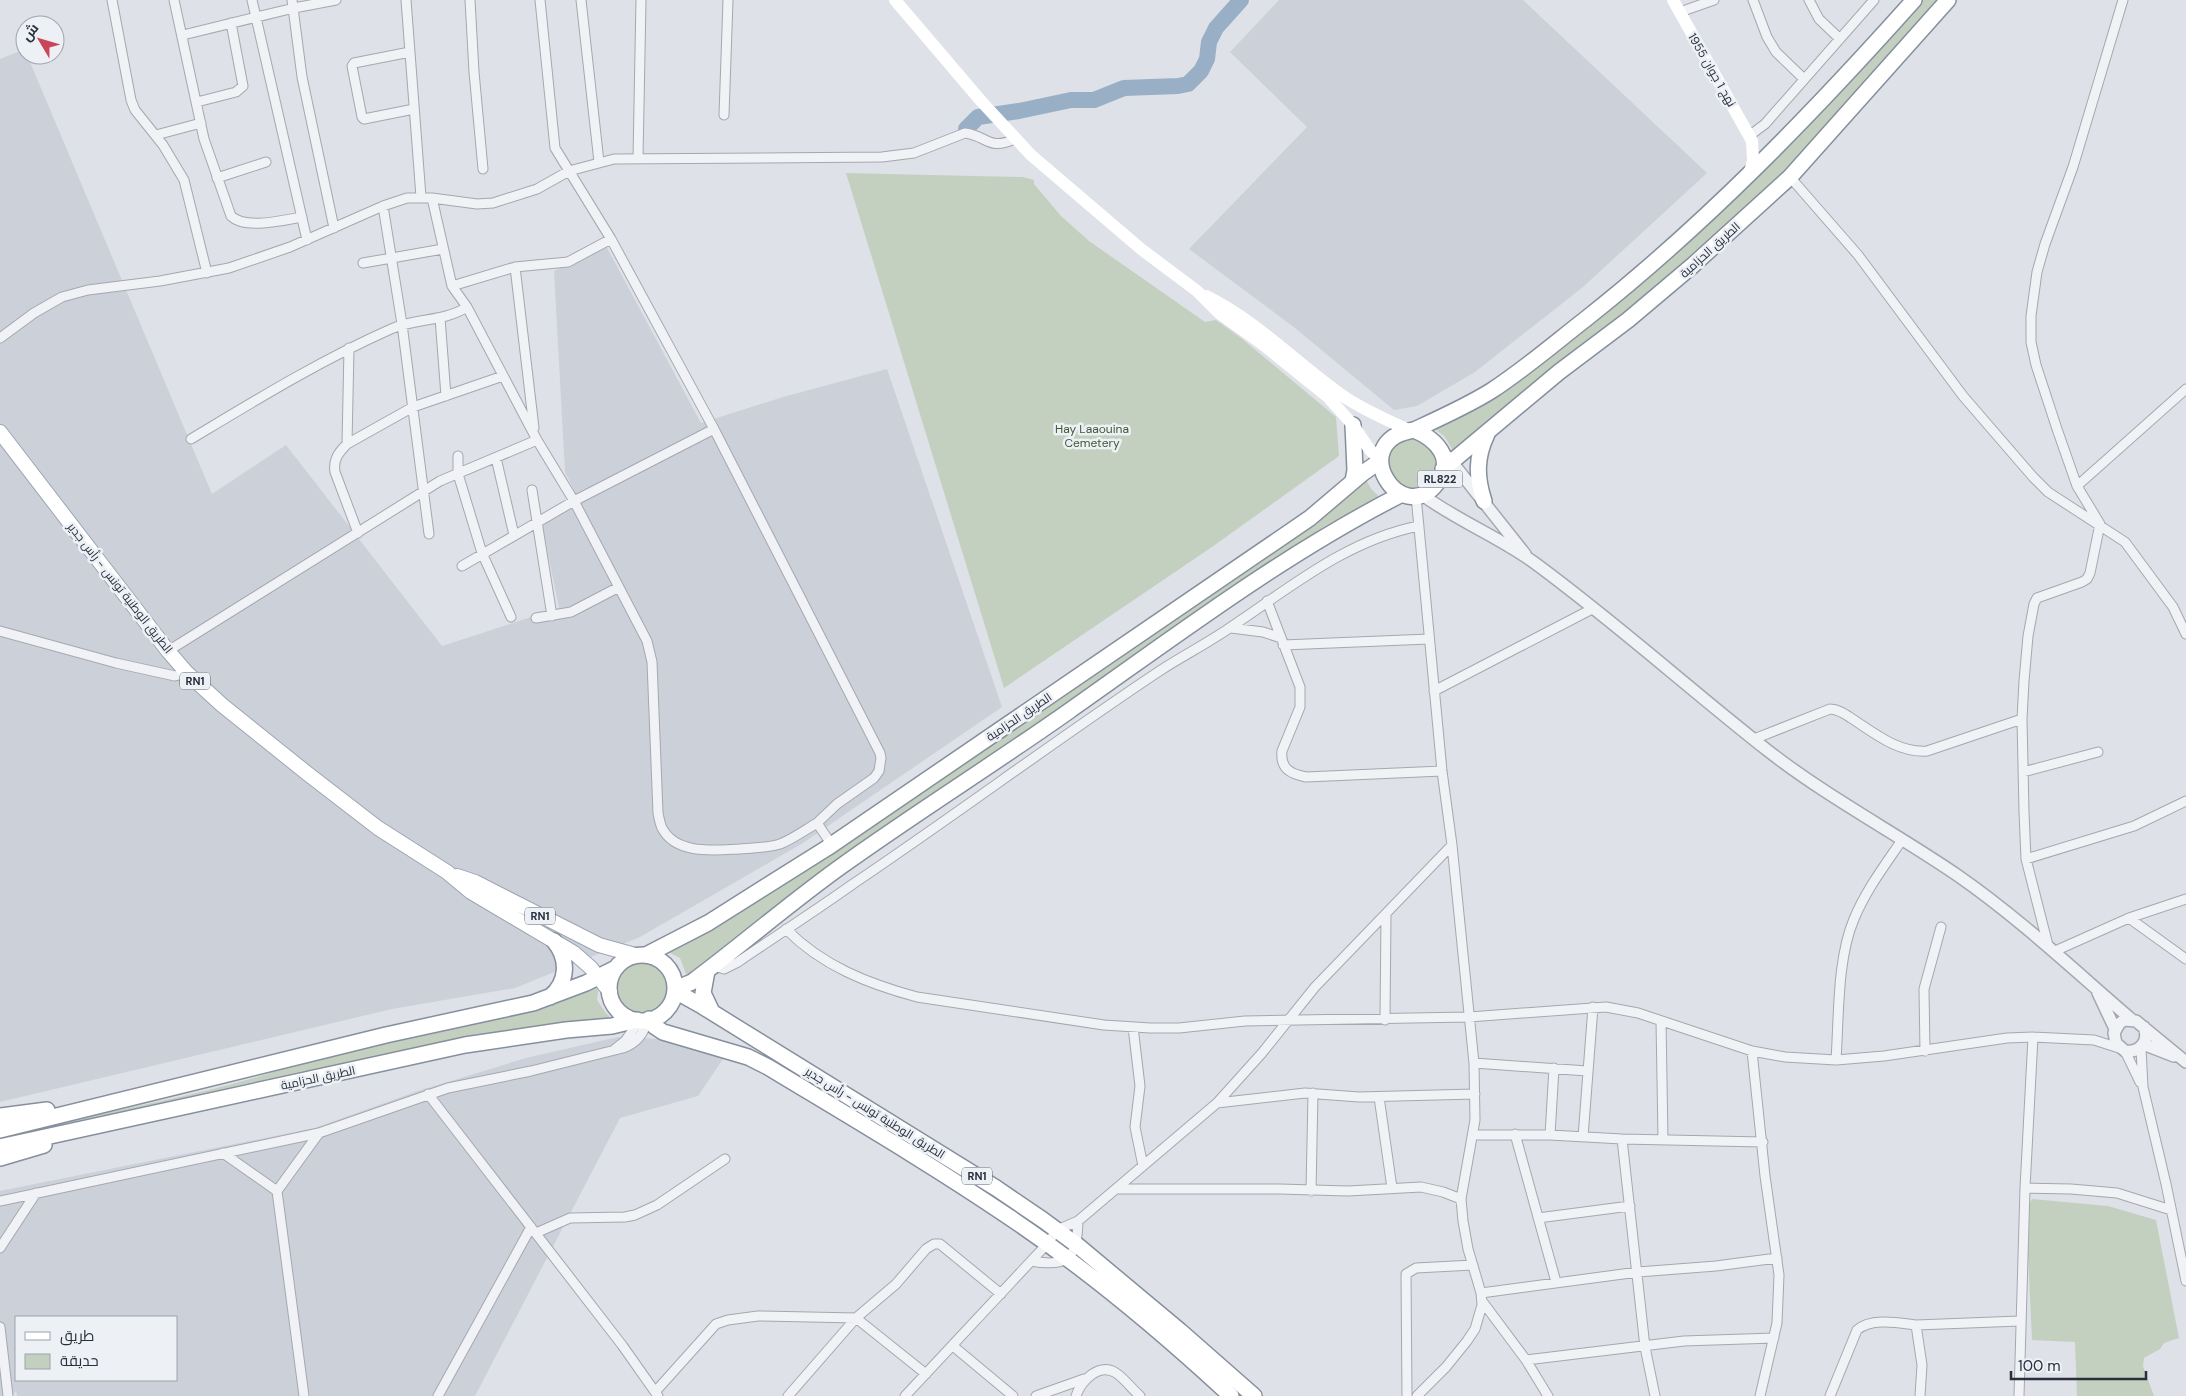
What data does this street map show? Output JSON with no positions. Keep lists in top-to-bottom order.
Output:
{
  "streets": {
    "highway": [
      "الطريق الحزامية",
      "RL822",
      "الطريق الوطنية تونس - رأس جدير",
      "RN1"
    ],
    "main road": ["نهج 1 جوان 1955"]
  },
  "crossings": [
    ["الطريق الحزامية", "RL822"],
    ["الطريق الحزامية", "الطريق الوطنية تونس - رأس جدير"],
    ["الطريق الحزامية", "RN1"],
    ["الطريق الوطنية تونس - رأس جدير", "RN1"]
  ],
  "parks": ["Hay Laaouina Cemetery"],
  "legend": ["طريق", "حديقة"],
  "scale_bar": "100 m",
  "north": "top left"
}
